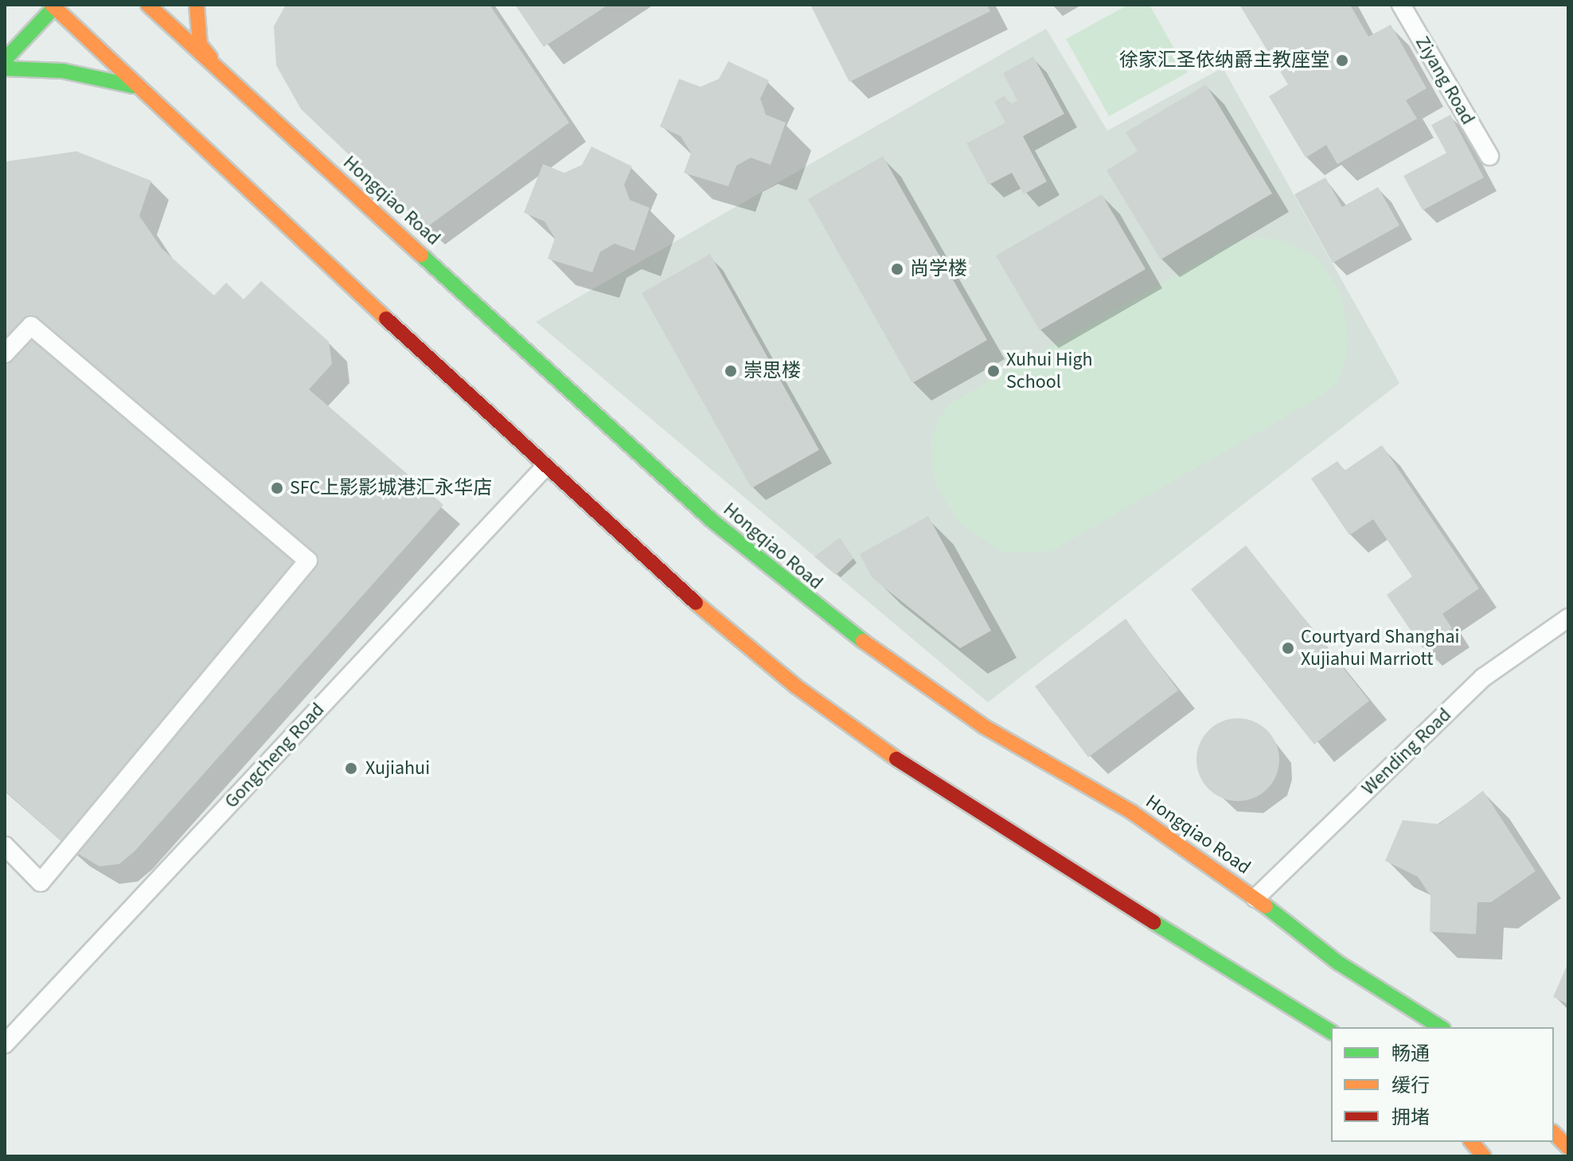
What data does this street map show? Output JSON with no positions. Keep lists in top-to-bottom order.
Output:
{
  "streets": {
    "main road": ["Hongqiao Road"],
    "street": ["Ziyang Road", "Wending Road", "Gongcheng Road"]
  },
  "crossings": [
    ["Hongqiao Road", "Wending Road"]
  ],
  "places": [
    "徐家汇圣依纳爵主教座堂",
    "尚学楼",
    "崇思楼",
    "Xuhui High School",
    "SFC上影影城港汇永华店",
    "Courtyard Shanghai Xujiahui Marriott",
    "Xujiahui"
  ],
  "legend": ["畅通", "缓行", "拥堵"]
}
